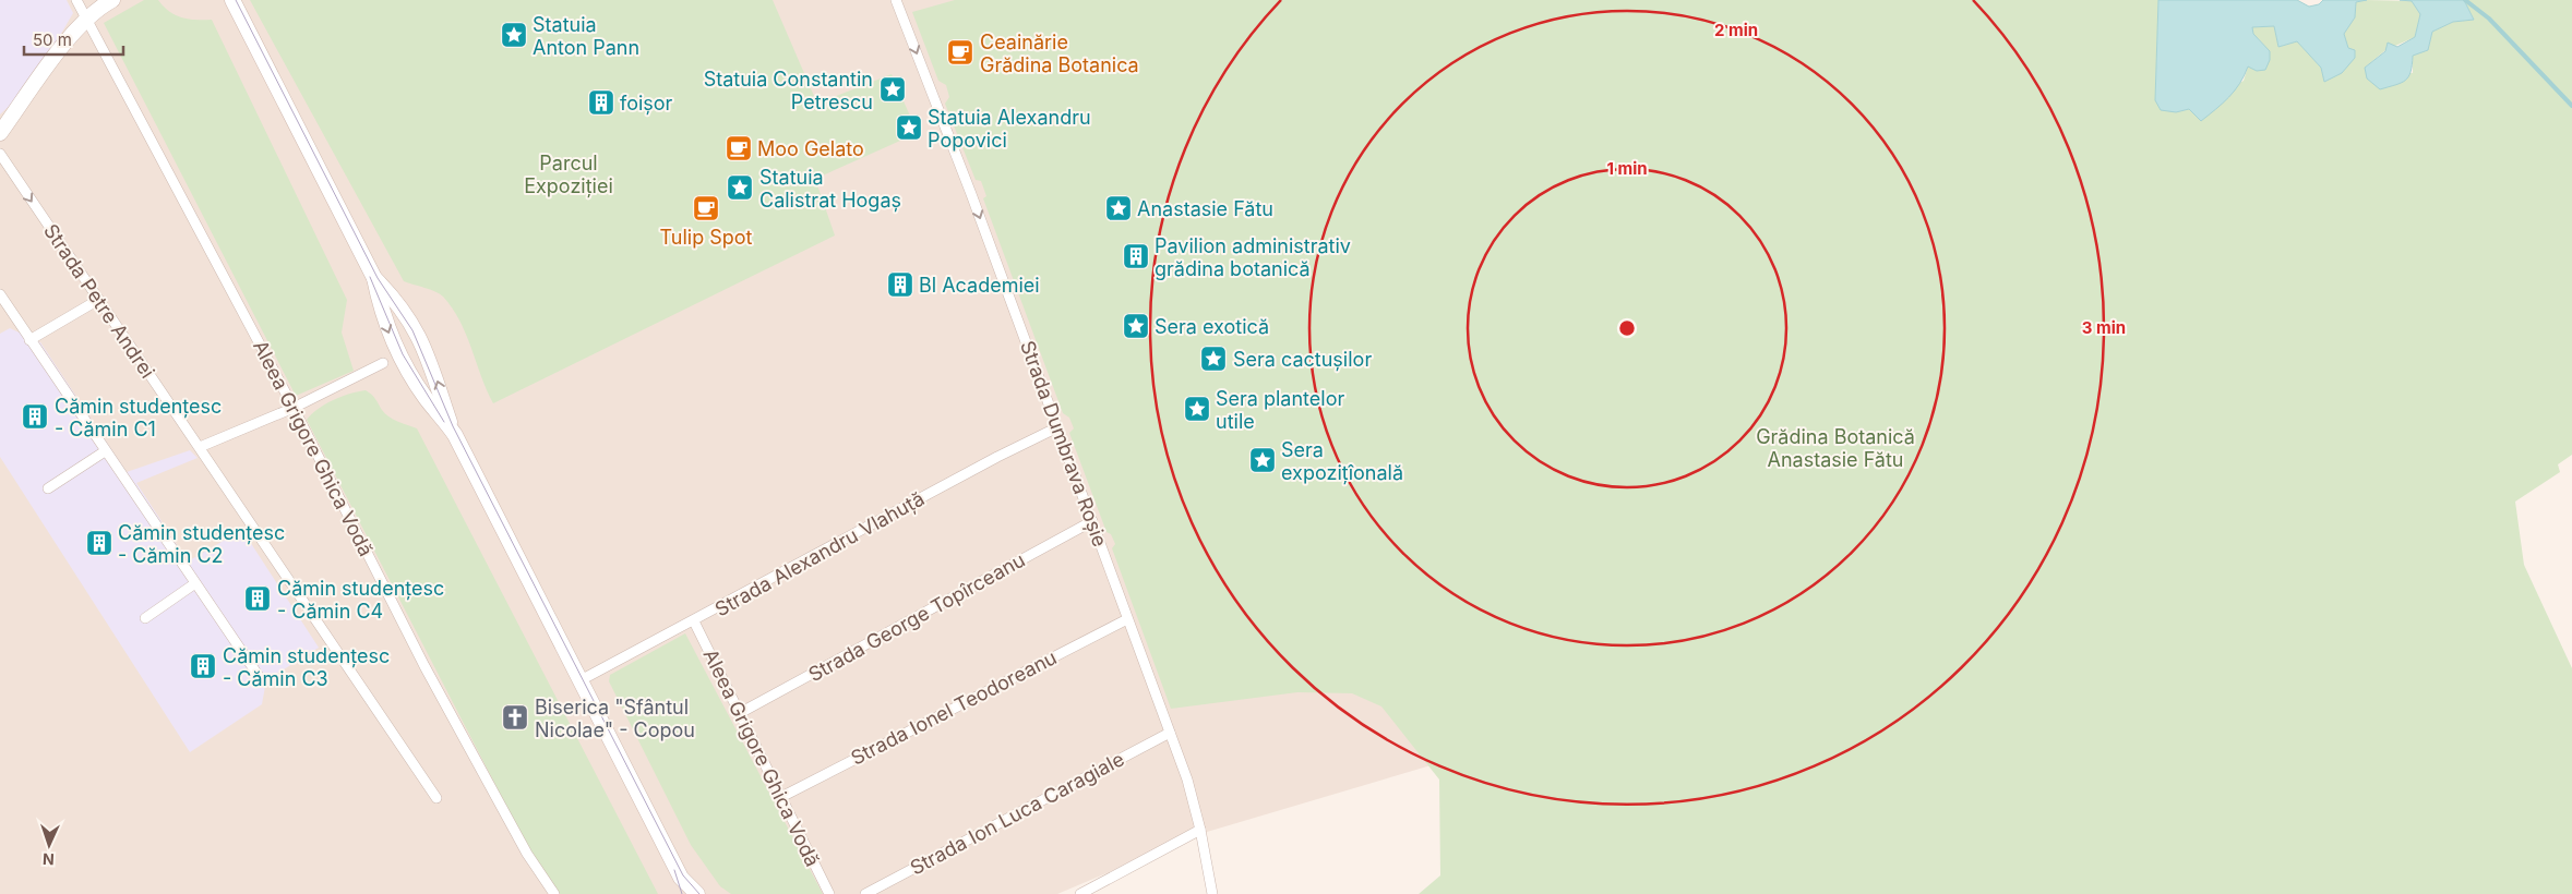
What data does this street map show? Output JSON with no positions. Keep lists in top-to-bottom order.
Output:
{
  "streets": {
    "street": [
      "Strada Petre Andrei",
      "Strada Dumbrava Roșie",
      "Aleea Grigore Ghica Vodă",
      "Strada Alexandru Vlahuță",
      "Strada George Topîrceanu",
      "Strada Ionel Teodoreanu",
      "Strada Ion Luca Caragiale"
    ]
  },
  "crossings": [
    ["Strada Dumbrava Roșie", "Strada Alexandru Vlahuță"],
    ["Strada Dumbrava Roșie", "Strada George Topîrceanu"],
    ["Strada Dumbrava Roșie", "Strada Ionel Teodoreanu"],
    ["Strada Dumbrava Roșie", "Strada Ion Luca Caragiale"],
    ["Aleea Grigore Ghica Vodă", "Strada Alexandru Vlahuță"],
    ["Aleea Grigore Ghica Vodă", "Strada George Topîrceanu"],
    ["Aleea Grigore Ghica Vodă", "Strada Ionel Teodoreanu"]
  ],
  "one_way": ["Strada Dumbrava Roșie"],
  "parks": ["Parcul Expoziției", "Grădina Botanică Anastasie Fătu"],
  "places": {
    "place": [
      "Statuia Anton Pann",
      "Statuia Constantin Petrescu",
      "Statuia Alexandru Popovici",
      "Statuia Calistrat Hogaș",
      "Anastasie Fătu",
      "Sera exotică",
      "Sera cactușilor",
      "Sera plantelor utile",
      "Sera expozițîonală"
    ],
    "cafe": ["Ceainărie Grădina Botanica", "Moo Gelato", "Tulip Spot"],
    "building": [
      "foișor",
      "Pavilion administrativ grădina botanică",
      "Bl Academiei",
      "Cămin studențesc - Cămin C1",
      "Cămin studențesc - Cămin C2",
      "Cămin studențesc - Cămin C4",
      "Cămin studențesc - Cămin C3"
    ],
    "church": ["Biserica \"Sfântul Nicolae\" - Copou"]
  },
  "scale_bar": "50 m",
  "north": "bottom",
  "rings": ["2 min", "1 min", "3 min"]
}
